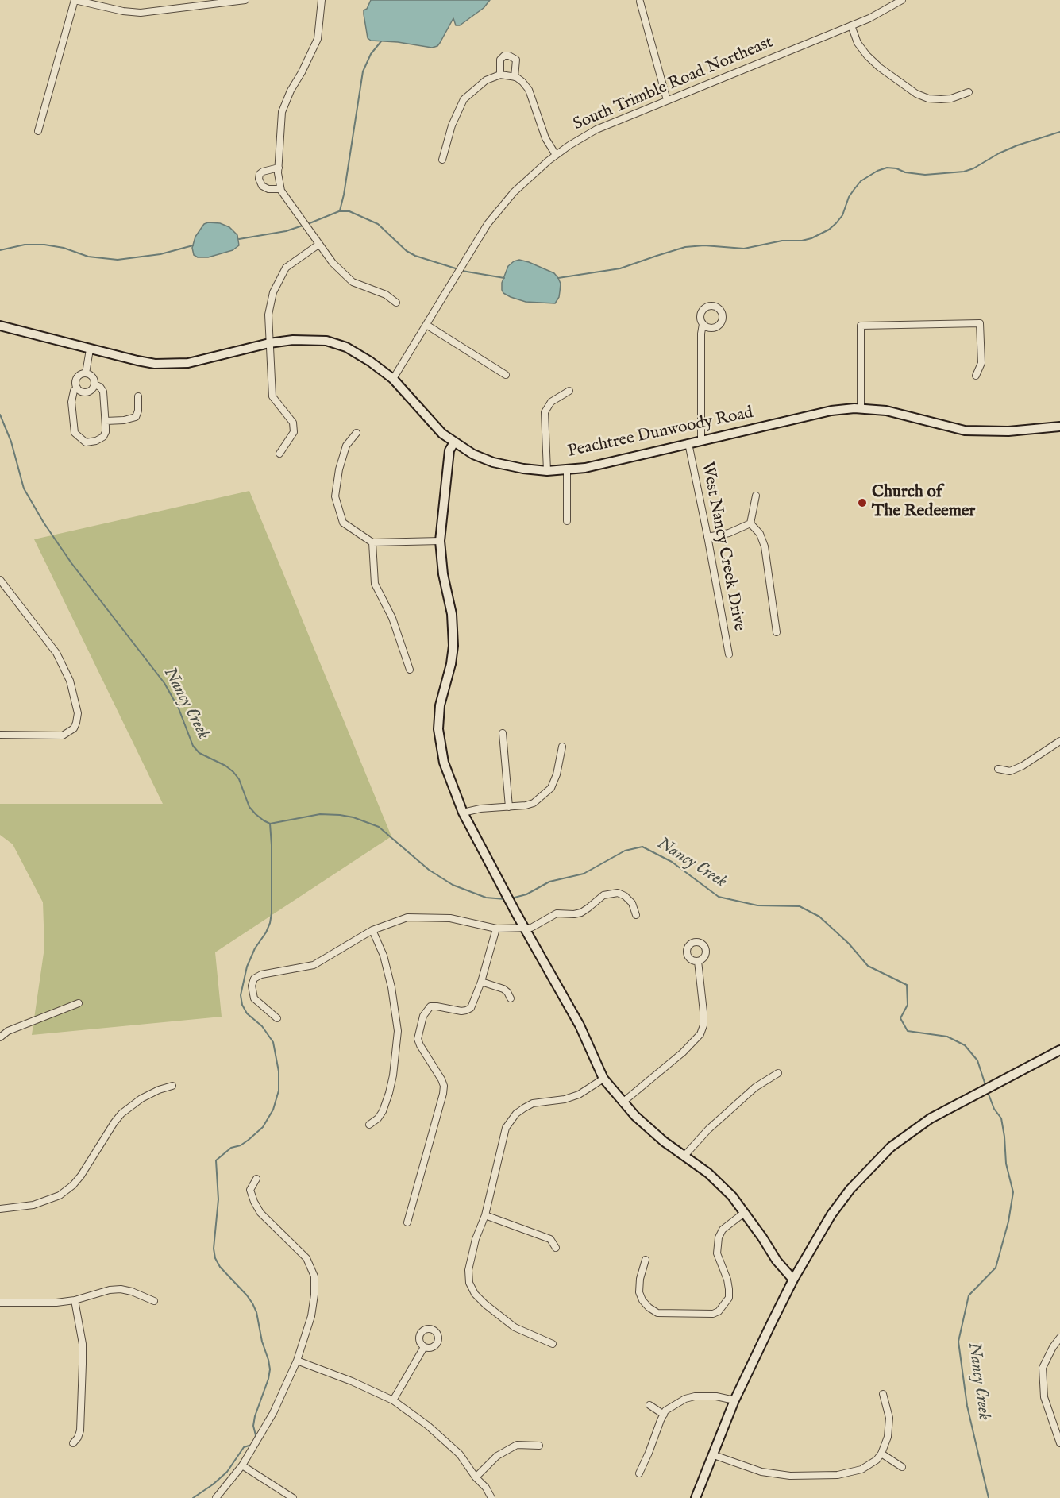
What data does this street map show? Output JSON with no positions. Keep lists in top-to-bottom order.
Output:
{
  "streets": {
    "main road": ["Peachtree Dunwoody Road"],
    "street": ["South Trimble Road Northeast", "West Nancy Creek Drive"]
  },
  "crossings": [
    ["South Trimble Road Northeast", "Peachtree Dunwoody Road"],
    ["Peachtree Dunwoody Road", "West Nancy Creek Drive"]
  ],
  "water": ["Nancy Creek"],
  "places": ["Church of The Redeemer"]
}
